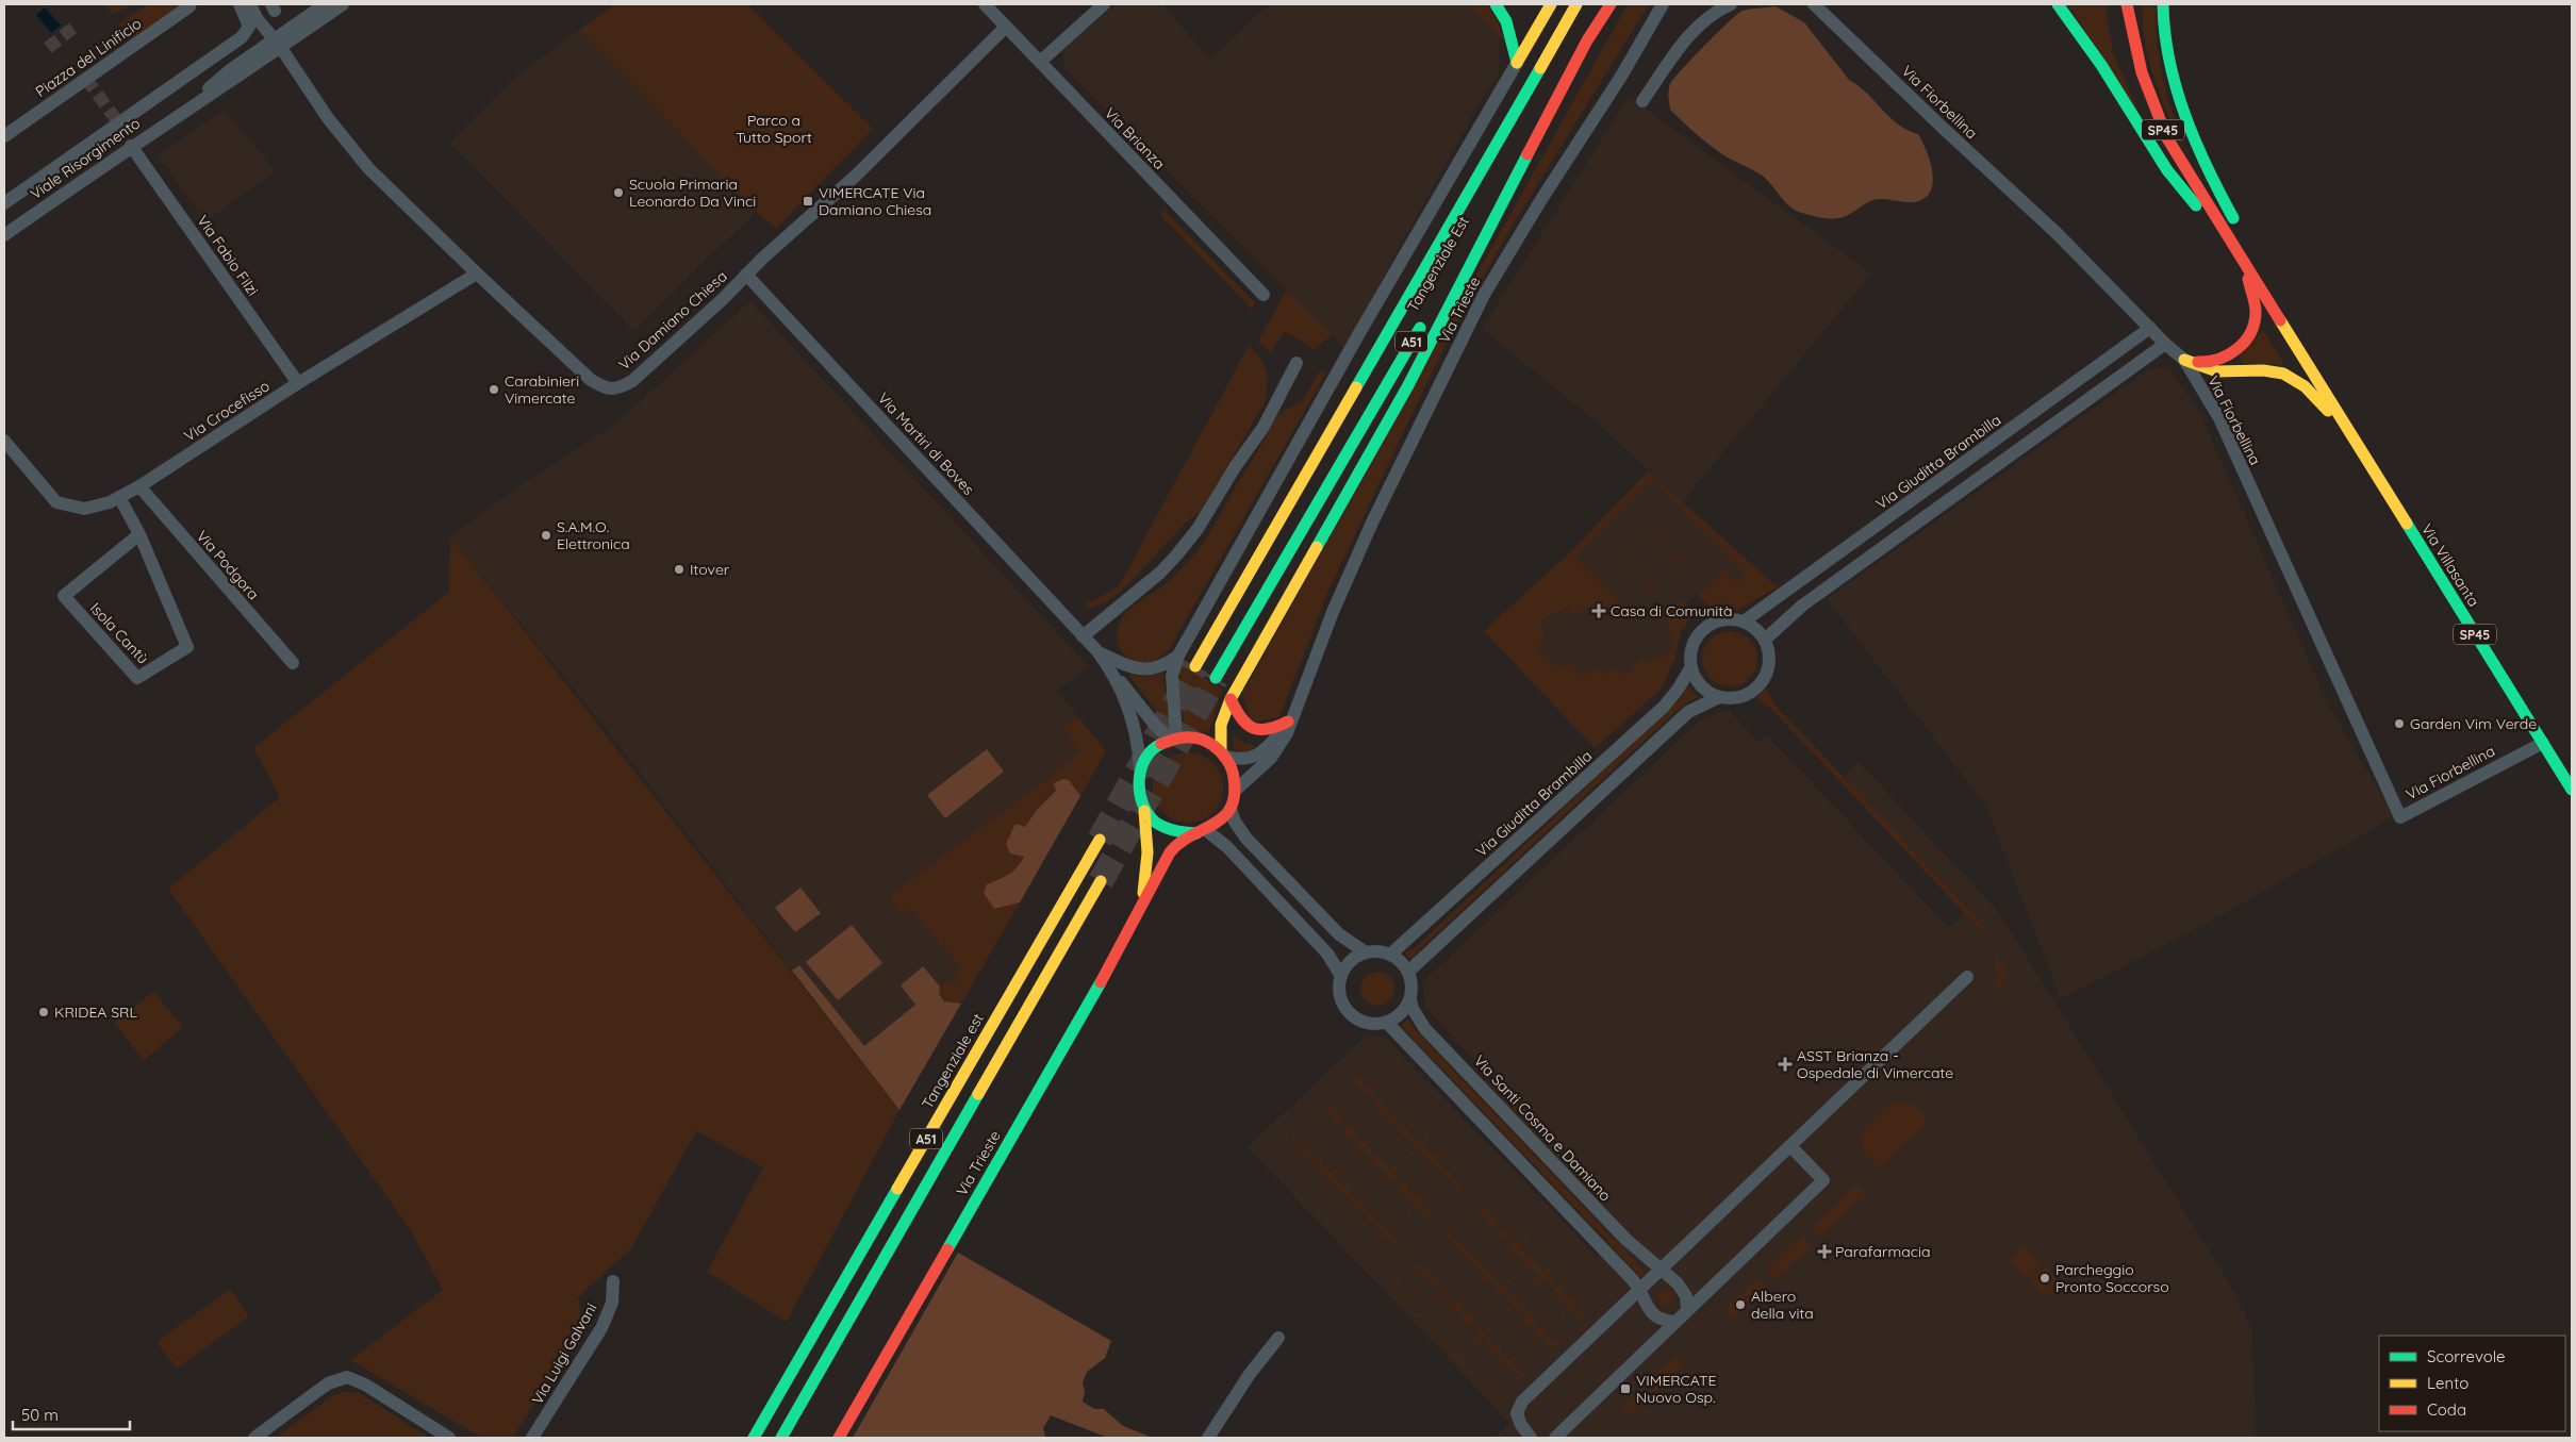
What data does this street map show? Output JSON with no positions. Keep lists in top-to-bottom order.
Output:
{
  "streets": {
    "main road": [
      "SP45",
      "Tangenziale Est",
      "Via Trieste",
      "A51",
      "Via Villasanta",
      "Tangenziale est"
    ],
    "street": [
      "Piazza del Linificio",
      "Via Fiorbellina",
      "Via Brianza",
      "Viale Risorgimento",
      "Via Fabio Filzi",
      "Via Damiano Chiesa",
      "Via Crocefisso",
      "Via Martiri di Boves",
      "Via Giuditta Brambilla",
      "Via Podgora",
      "Isola Cantù",
      "Via Santi Cosma e Damiano",
      "Via Luigi Galvani"
    ]
  },
  "crossings": [
    ["Via Fiorbellina", "Via Giuditta Brambilla"],
    ["Via Fiorbellina", "Via Villasanta"],
    ["SP45", "Via Villasanta"],
    ["Via Brianza", "Via Damiano Chiesa"],
    ["Viale Risorgimento", "Via Fabio Filzi"],
    ["Viale Risorgimento", "Via Damiano Chiesa"],
    ["Via Fabio Filzi", "Via Crocefisso"],
    ["Via Trieste", "Via Martiri di Boves"],
    ["Via Damiano Chiesa", "Via Crocefisso"],
    ["Via Damiano Chiesa", "Via Martiri di Boves"],
    ["Via Crocefisso", "Via Podgora"],
    ["Via Crocefisso", "Isola Cantù"],
    ["Via Giuditta Brambilla", "Via Santi Cosma e Damiano"]
  ],
  "parks": ["Parco a Tutto Sport"],
  "places": {
    "other": [
      "Scuola Primaria Leonardo Da Vinci",
      "Carabinieri Vimercate",
      "S.A.M.O. Elettronica",
      "Itover",
      "Garden Vim Verde",
      "KRIDEA SRL",
      "Parcheggio Pronto Soccorso",
      "Albero della vita"
    ],
    "transit": ["VIMERCATE Via Damiano Chiesa", "VIMERCATE Nuovo Osp."],
    "health": ["Casa di Comunità", "ASST Brianza - Ospedale di Vimercate", "Parafarmacia"]
  },
  "legend": ["Scorrevole", "Lento", "Coda"],
  "scale_bar": "50 m"
}
